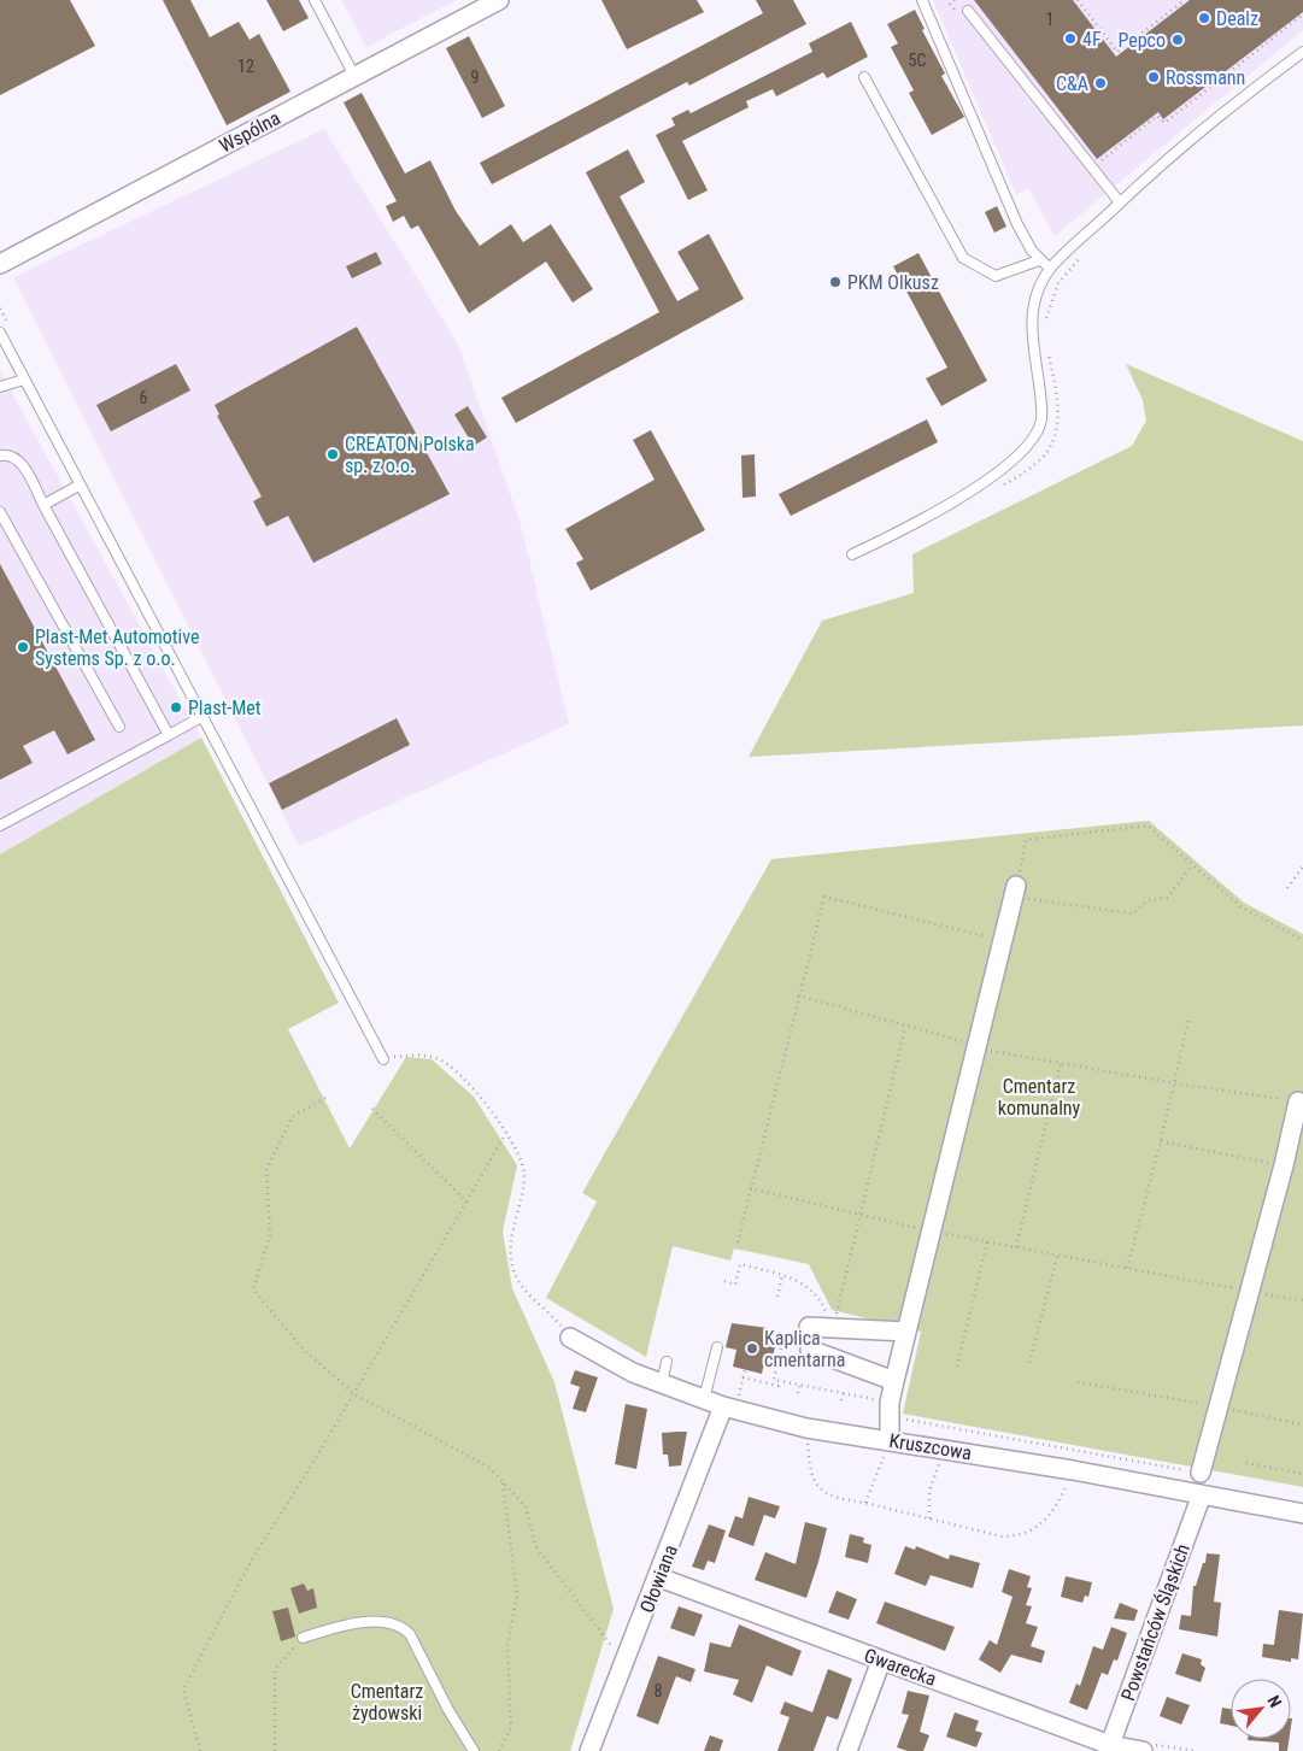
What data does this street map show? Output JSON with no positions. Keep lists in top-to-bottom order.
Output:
{
  "streets": {
    "street": [
      "Wspólna",
      "Kruszcowa",
      "Ołowiana",
      "Powstańców Śląskich",
      "Gwarecka"
    ]
  },
  "crossings": [
    ["Kruszcowa", "Ołowiana"],
    ["Kruszcowa", "Powstańców Śląskich"],
    ["Ołowiana", "Gwarecka"],
    ["Powstańców Śląskich", "Gwarecka"]
  ],
  "parks": ["Cmentarz komunalny", "Cmentarz żydowski"],
  "places": [
    "Dealz",
    "4F",
    "Pepco",
    "Rossmann",
    "C&A",
    "PKM Olkusz",
    "CREATON Polska sp. z o.o.",
    "Plast-Met Automotive Systems Sp. z o.o.",
    "Plast-Met",
    "Kaplica cmentarna"
  ],
  "house_numbers": [
    "1",
    "5C",
    "12",
    "9",
    "6",
    "8"
  ],
  "north": "top right"
}
